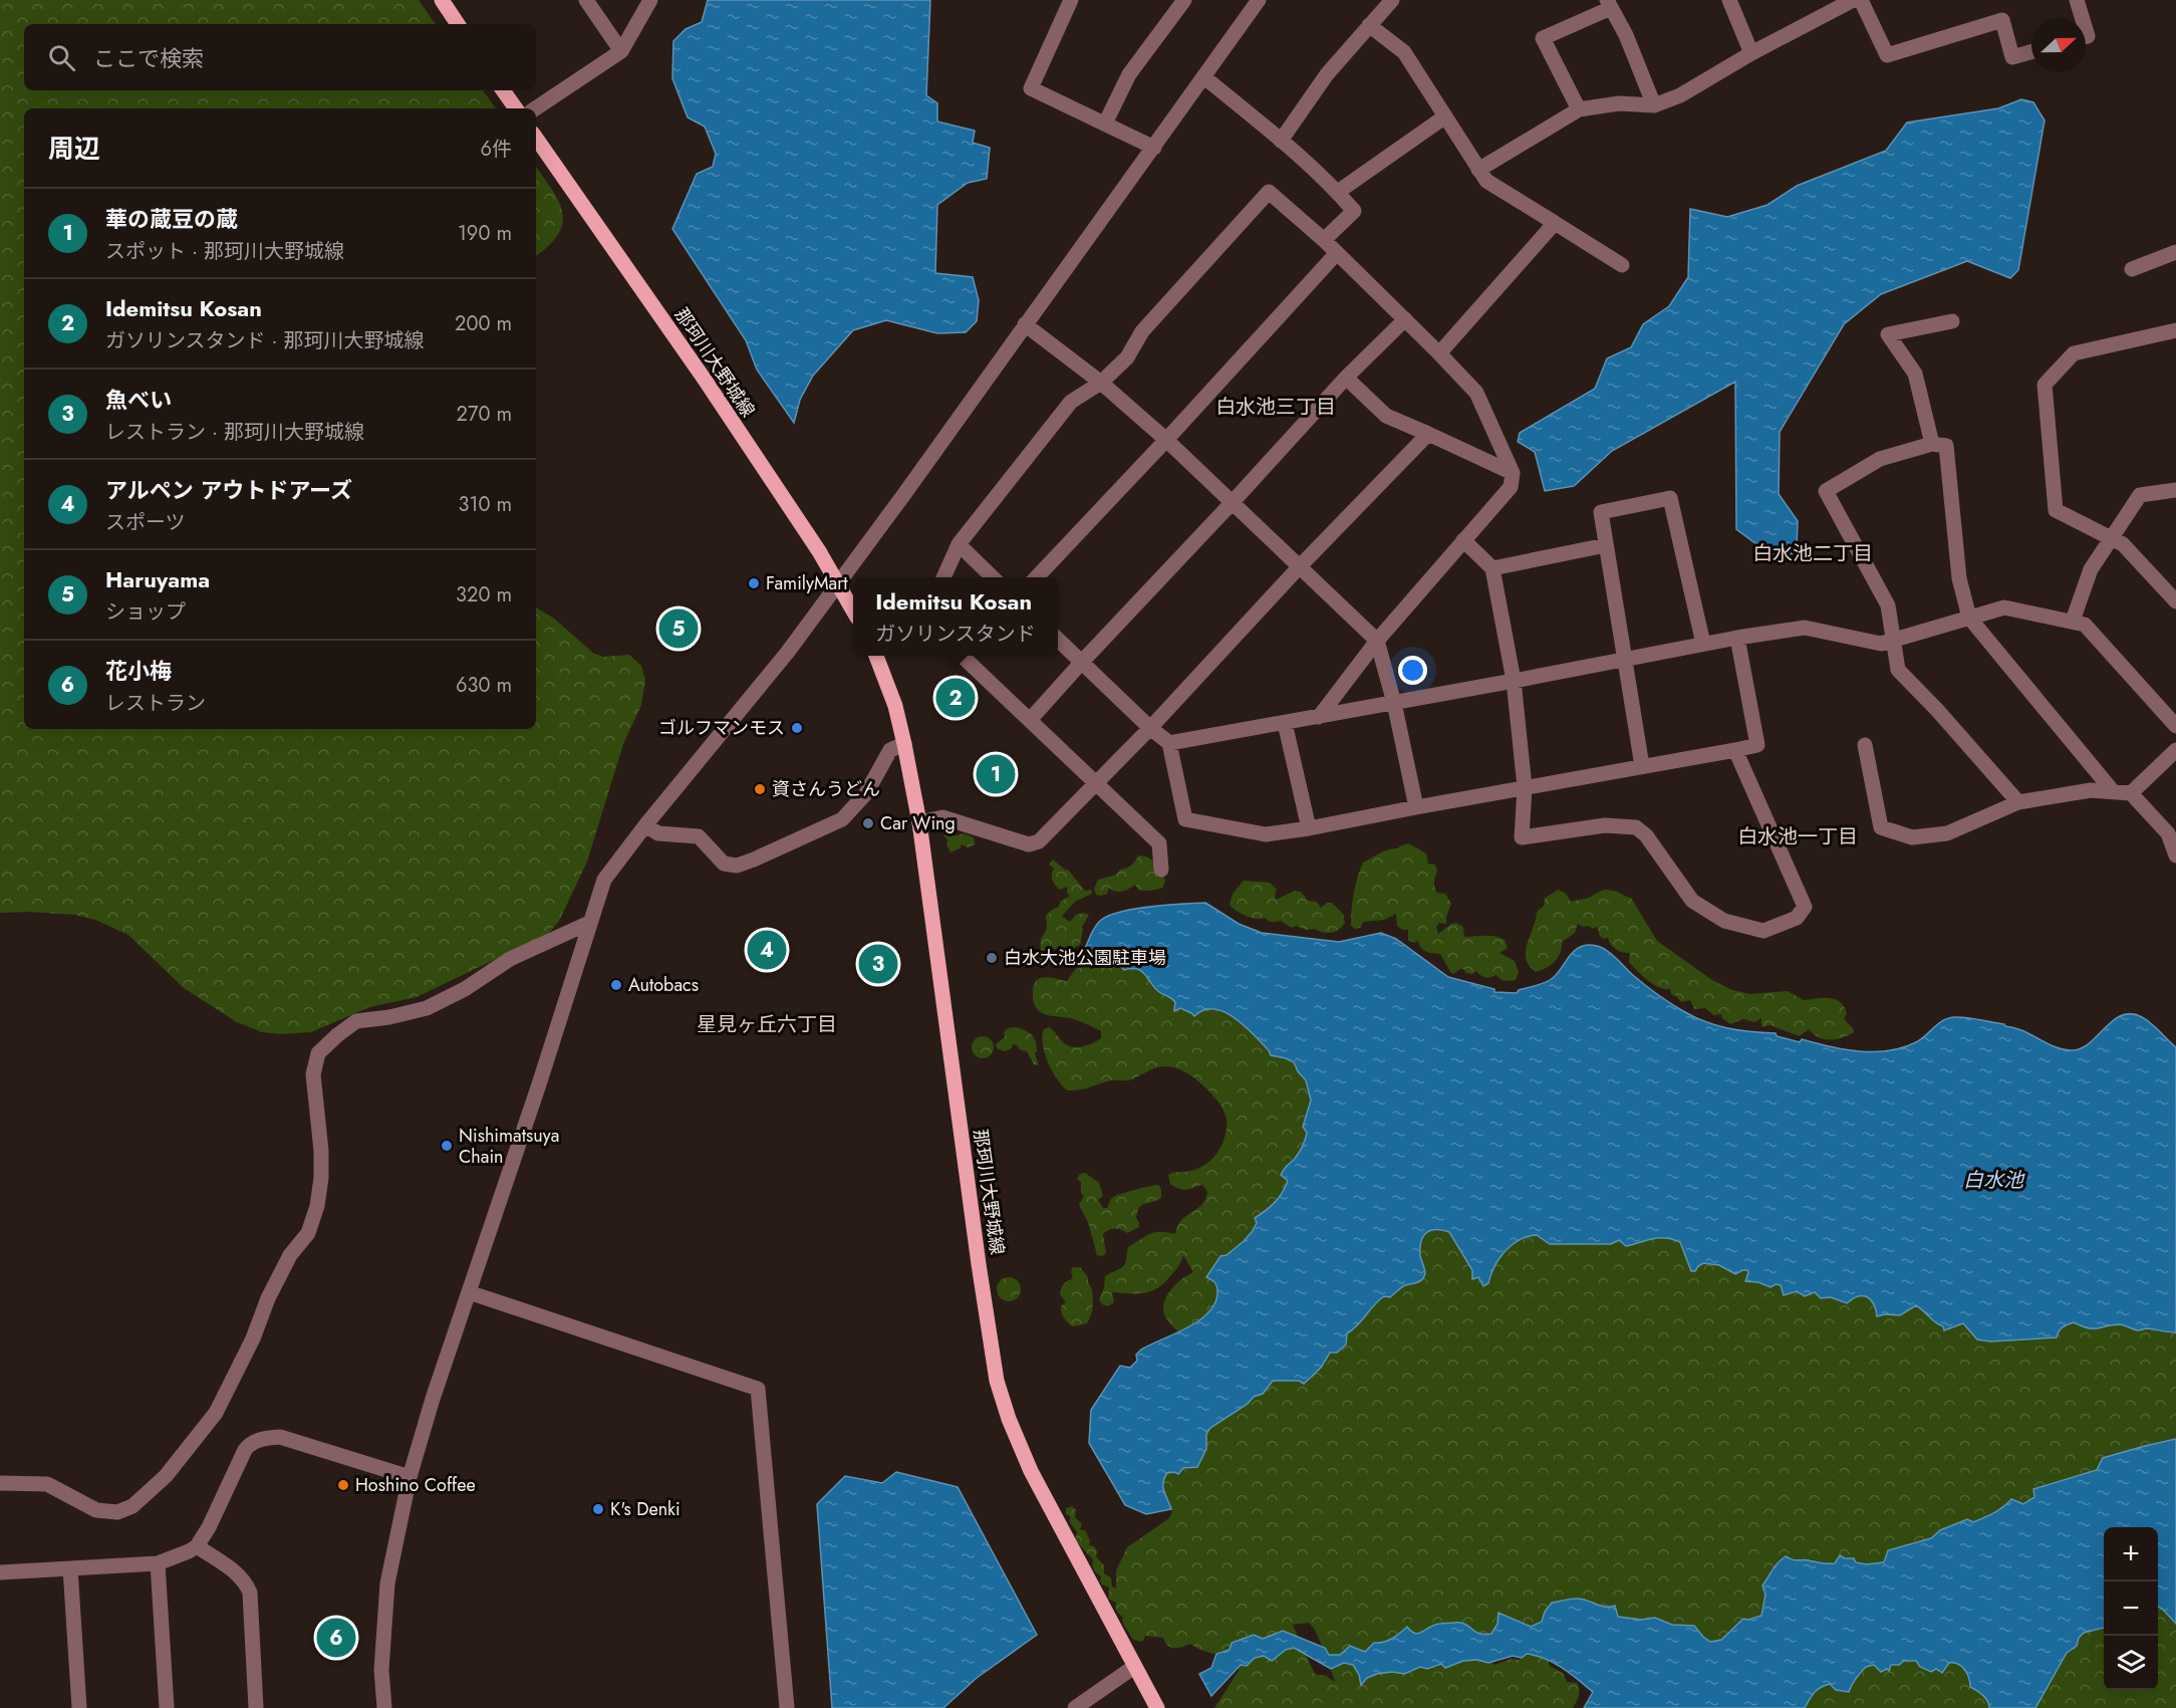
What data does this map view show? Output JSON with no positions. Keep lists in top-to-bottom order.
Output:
{
  "streets": {
    "main road": ["那珂川大野城線"]
  },
  "districts": [
    "白水池三丁目",
    "白水池二丁目",
    "白水池一丁目",
    "星見ヶ丘六丁目"
  ],
  "water": ["白水池"],
  "places": [
    "FamilyMart",
    "ゴルフマンモス",
    "資さんうどん",
    "Car Wing",
    "白水大池公園駐車場",
    "Autobacs",
    "Nishimatsuya Chain",
    "Hoshino Coffee",
    "K's Denki"
  ],
  "north": "right",
  "page": {
    "search": "ここで検索",
    "heading": ["周辺", "6件"],
    "list": [
      {
        "mark": "1",
        "name": "華の蔵豆の蔵",
        "note": "スポット · 那珂川大野城線",
        "value": "190 m"
      },
      {
        "mark": "2",
        "name": "Idemitsu Kosan",
        "note": "ガソリンスタンド · 那珂川大野城線",
        "value": "200 m"
      },
      {
        "mark": "3",
        "name": "魚べい",
        "note": "レストラン · 那珂川大野城線",
        "value": "270 m"
      },
      {
        "mark": "4",
        "name": "アルペン アウトドアーズ",
        "note": "スポーツ",
        "value": "310 m"
      },
      {
        "mark": "5",
        "name": "Haruyama",
        "note": "ショップ",
        "value": "320 m"
      },
      {
        "mark": "6",
        "name": "花小梅",
        "note": "レストラン",
        "value": "630 m"
      }
    ],
    "popup": ["Idemitsu Kosan", "ガソリンスタンド"],
    "pins": [
      "5",
      "2",
      "1",
      "4",
      "3",
      "6"
    ],
    "map_buttons": ["+", "−"]
  }
}
